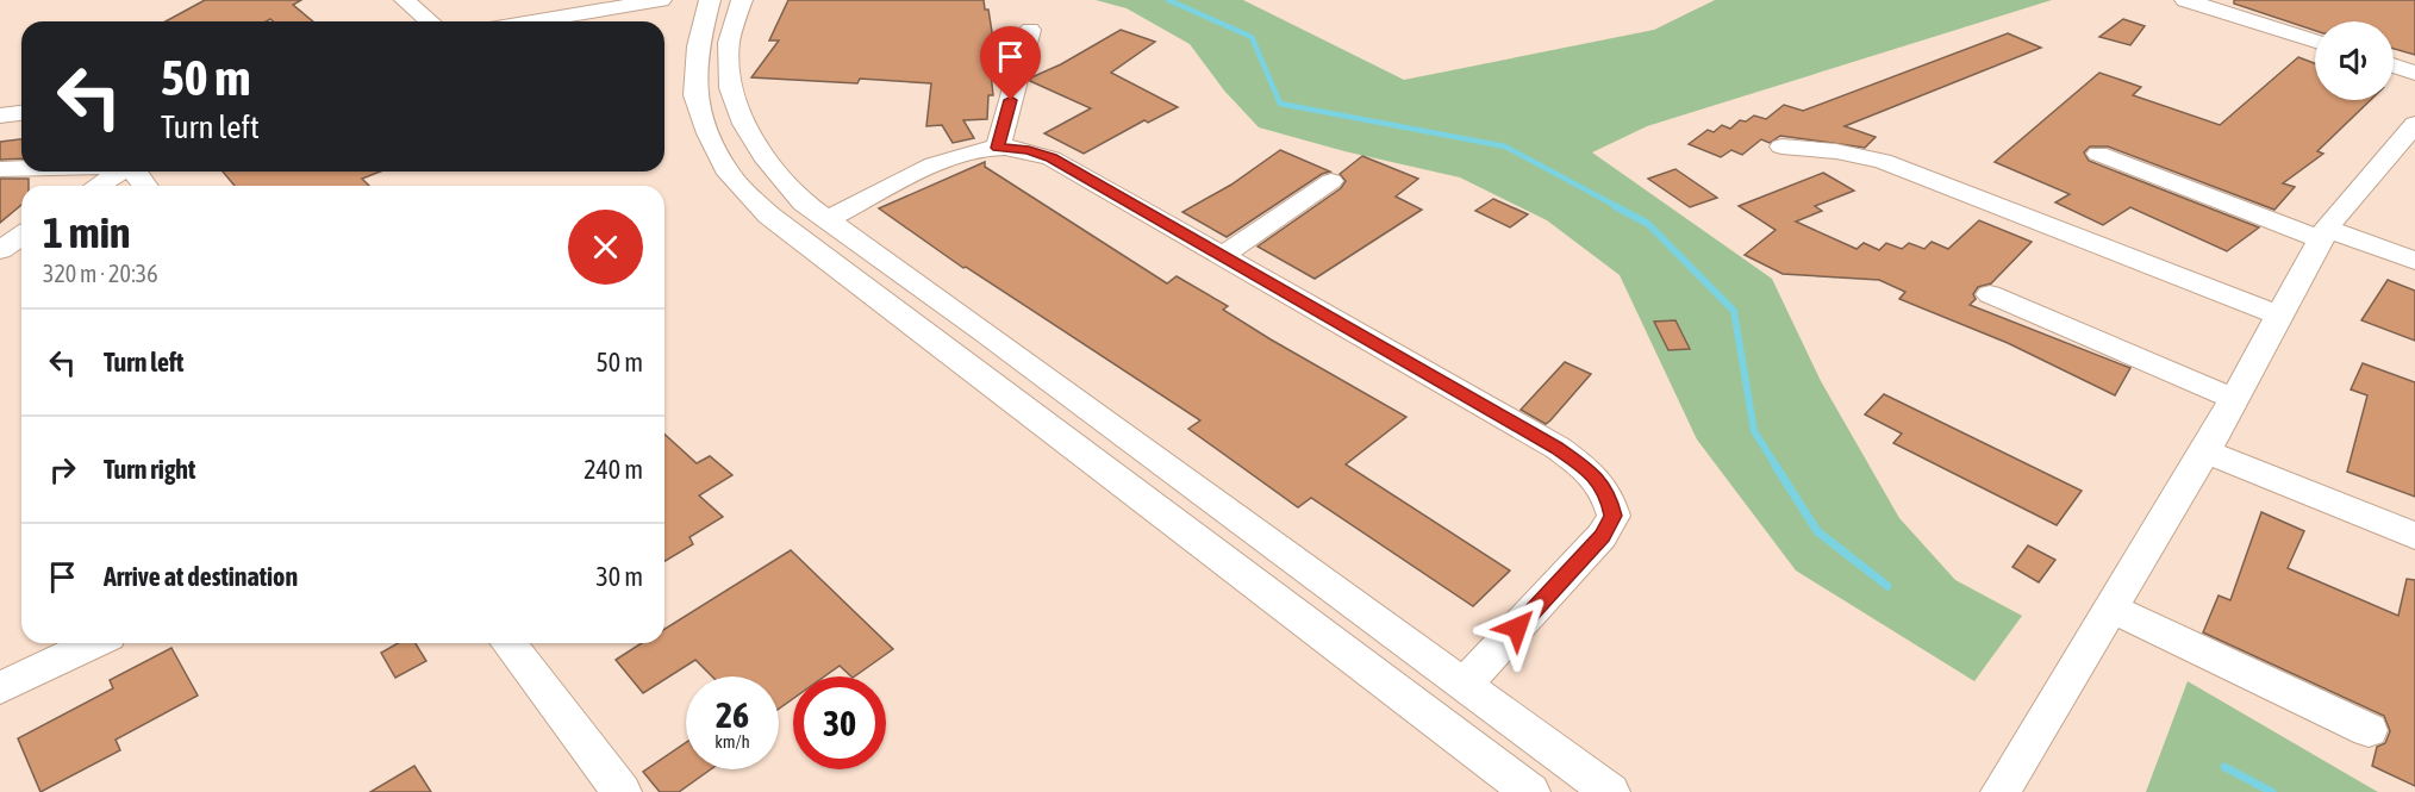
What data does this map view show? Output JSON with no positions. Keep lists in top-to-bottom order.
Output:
{
  "page": {
    "turn": ["50 m", "Turn left"],
    "heading": ["1 min", "320 m · 20:36"],
    "list": [
      {
        "name": "Turn left",
        "value": "50 m"
      },
      {
        "name": "Turn right",
        "value": "240 m"
      },
      {
        "name": "Arrive at destination",
        "value": "30 m"
      }
    ],
    "speed": "26 km/h",
    "limit": "30"
  }
}
